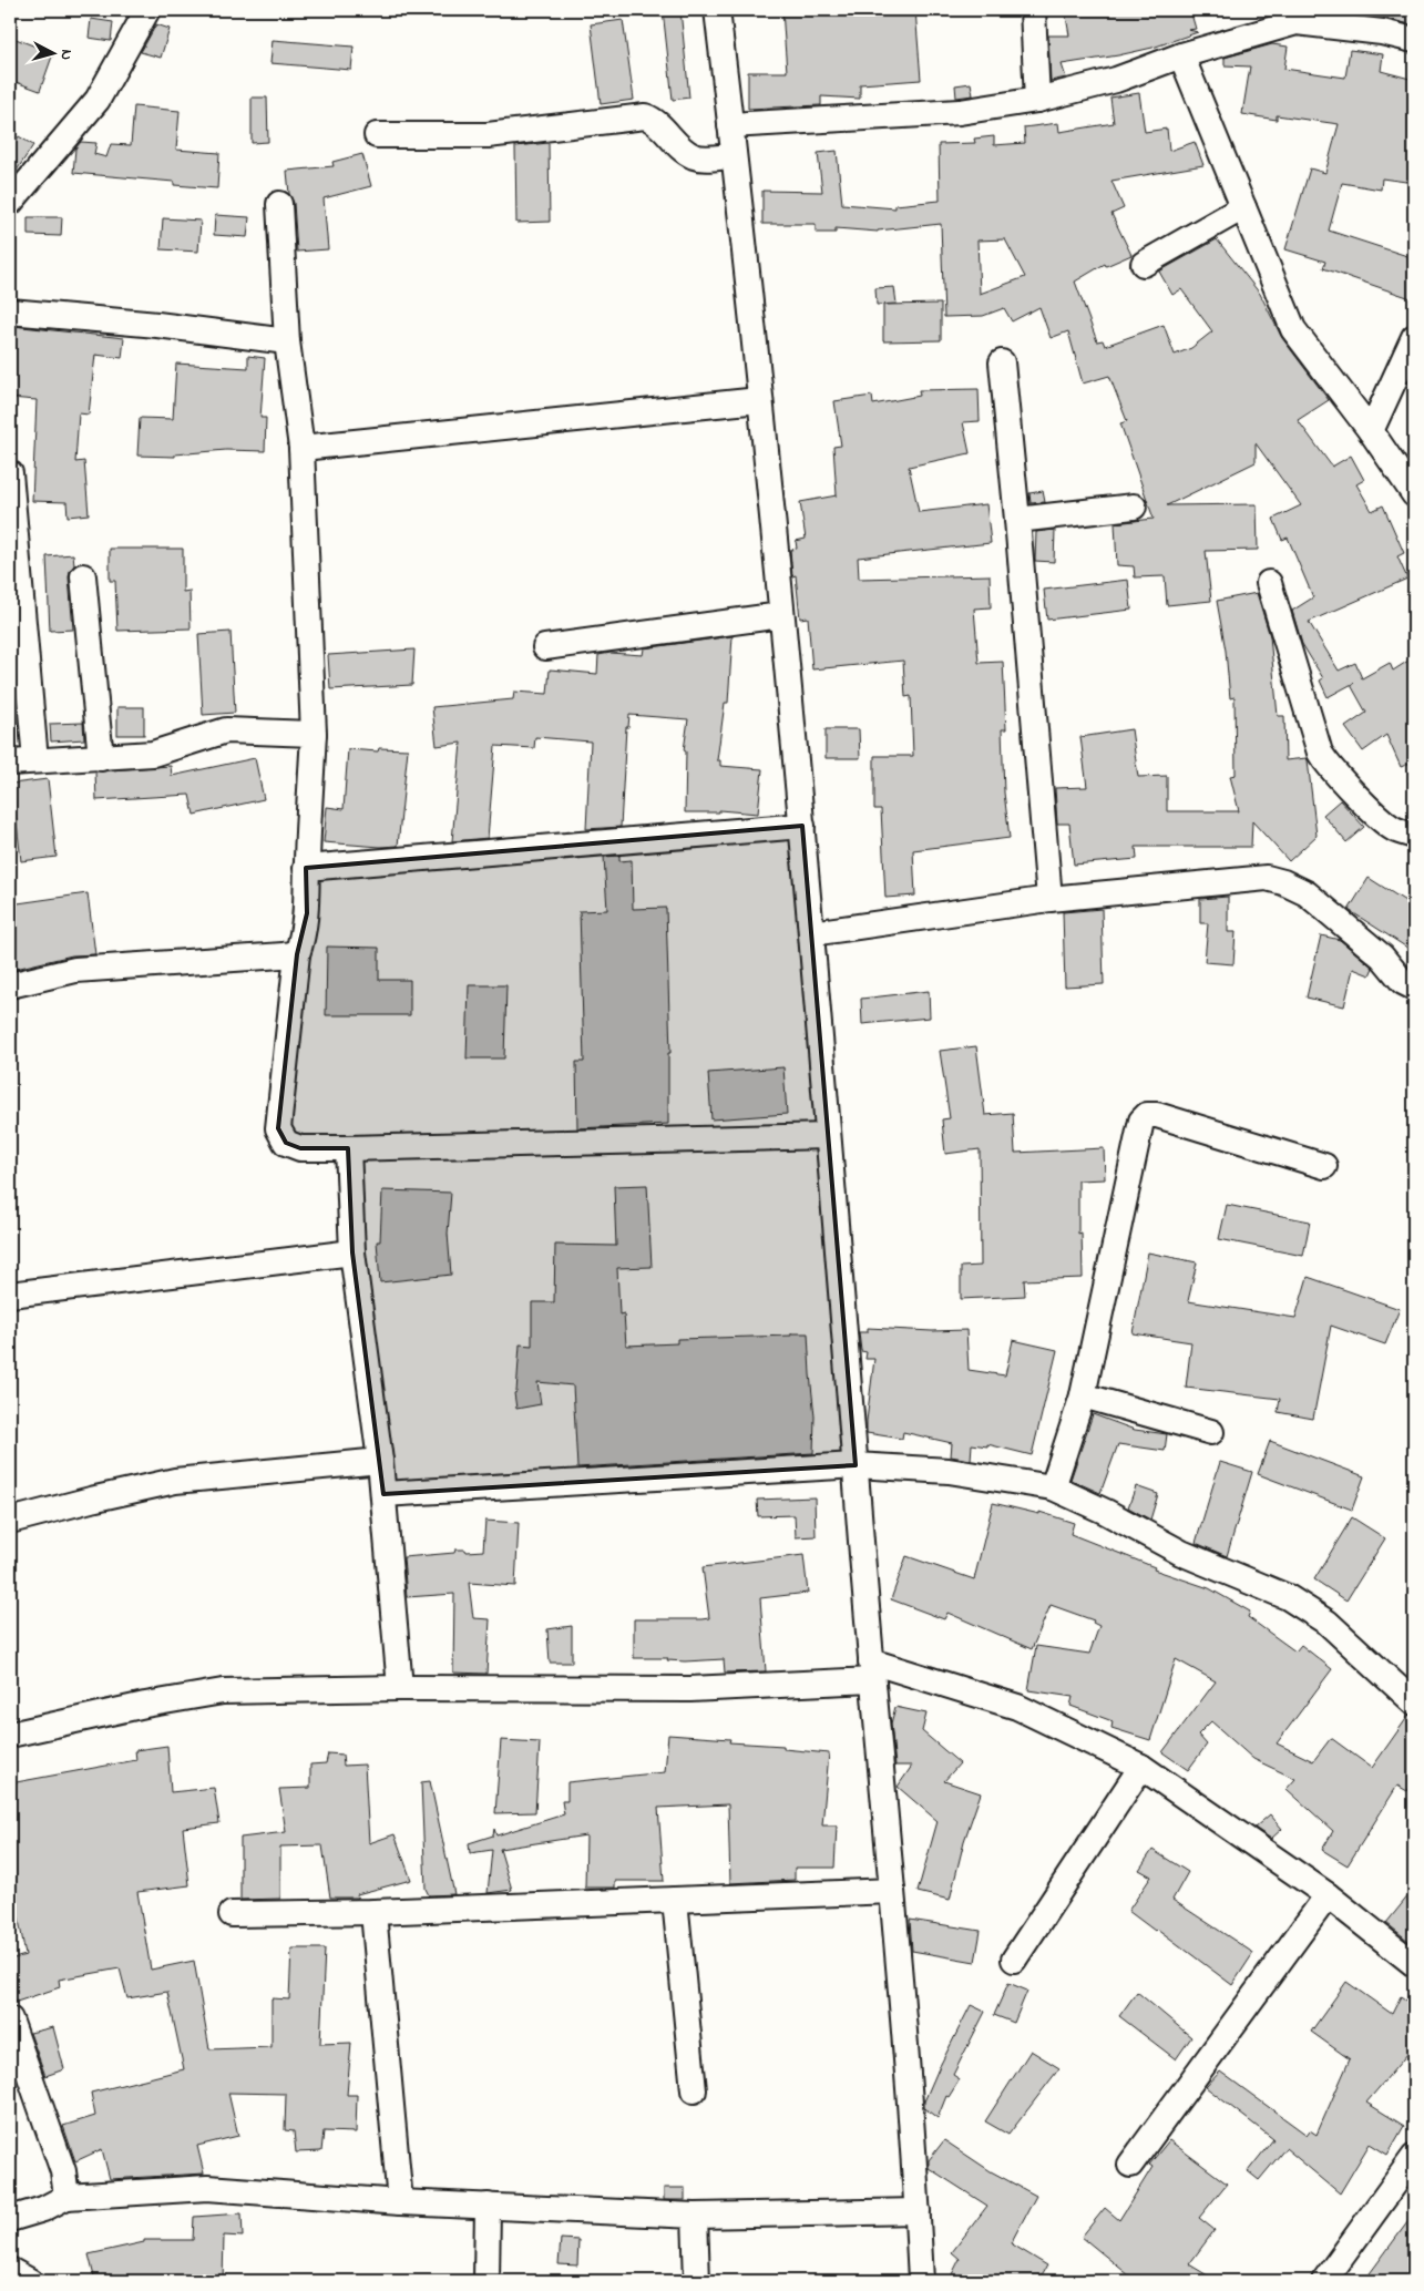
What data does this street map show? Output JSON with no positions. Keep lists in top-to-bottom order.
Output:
{
  "north": "right"
}
